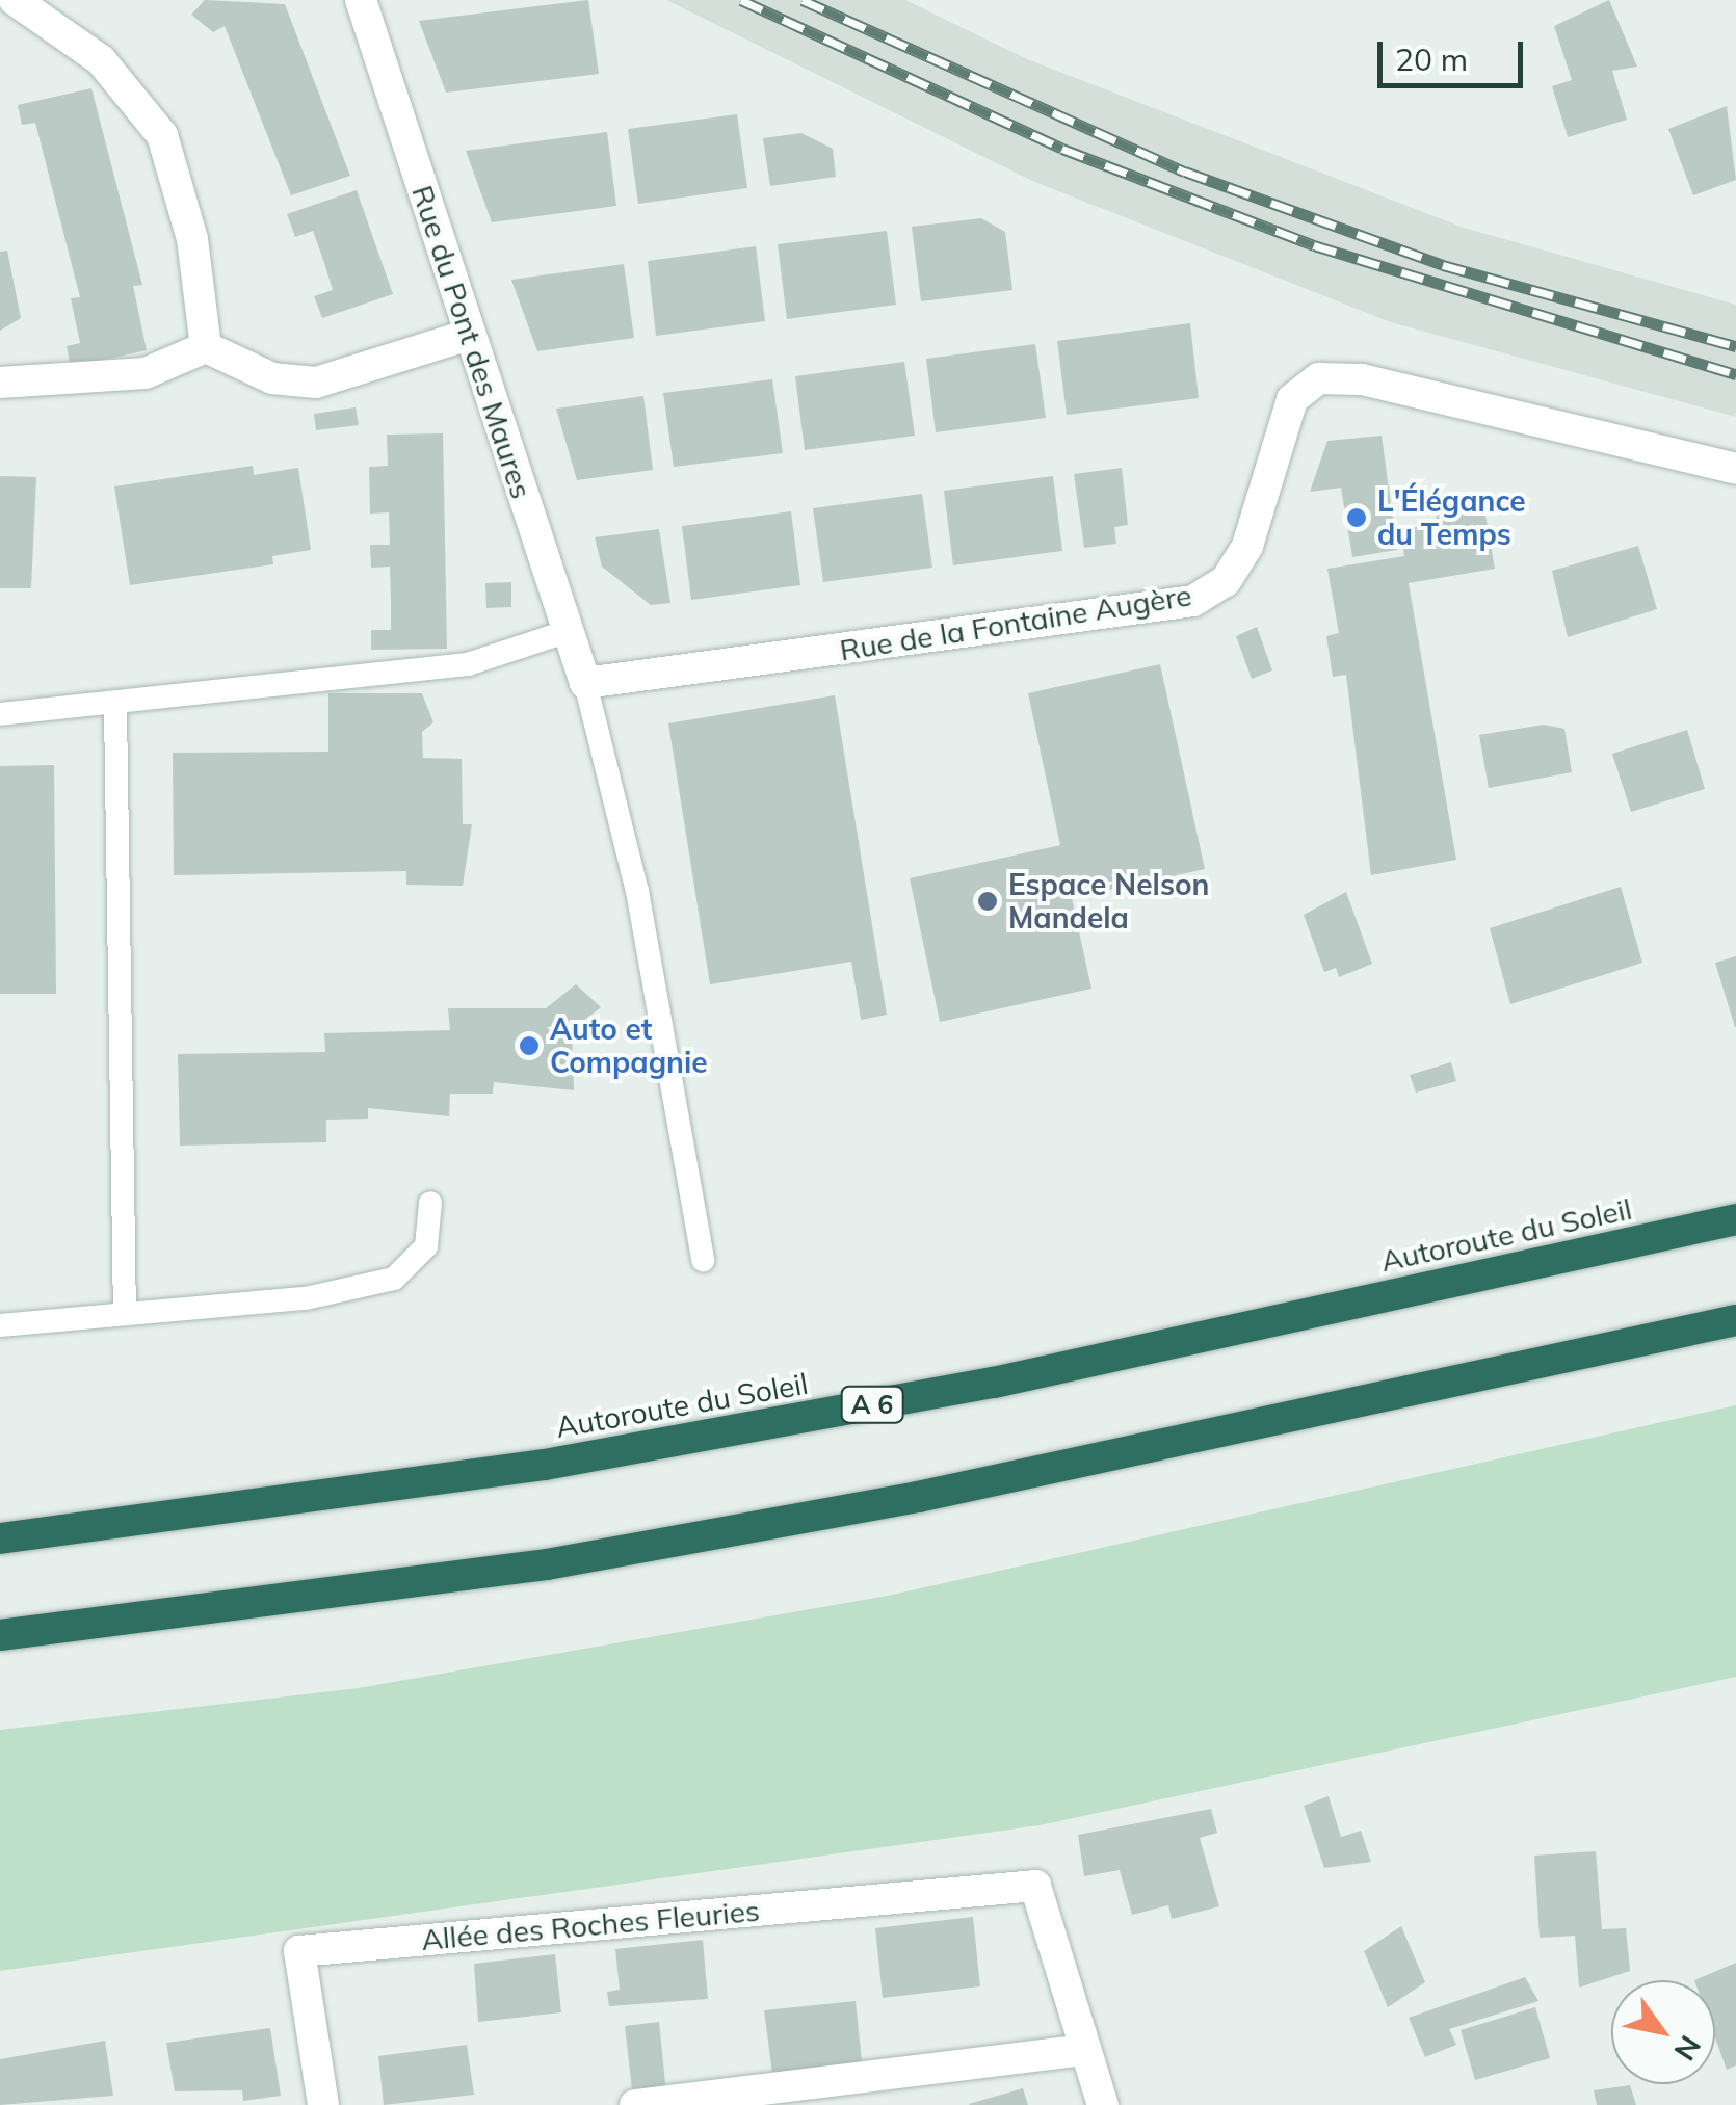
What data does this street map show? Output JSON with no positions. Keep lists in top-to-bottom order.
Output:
{
  "streets": {
    "highway": ["Autoroute du Soleil", "A 6"],
    "street": ["Rue du Pont des Maures", "Rue de la Fontaine Augère", "Allée des Roches Fleuries"]
  },
  "crossings": [
    ["Rue du Pont des Maures", "Rue de la Fontaine Augère"]
  ],
  "places": ["L'Élégance du Temps", "Espace Nelson Mandela", "Auto et Compagnie"],
  "scale_bar": "20 m",
  "north": "bottom right"
}
